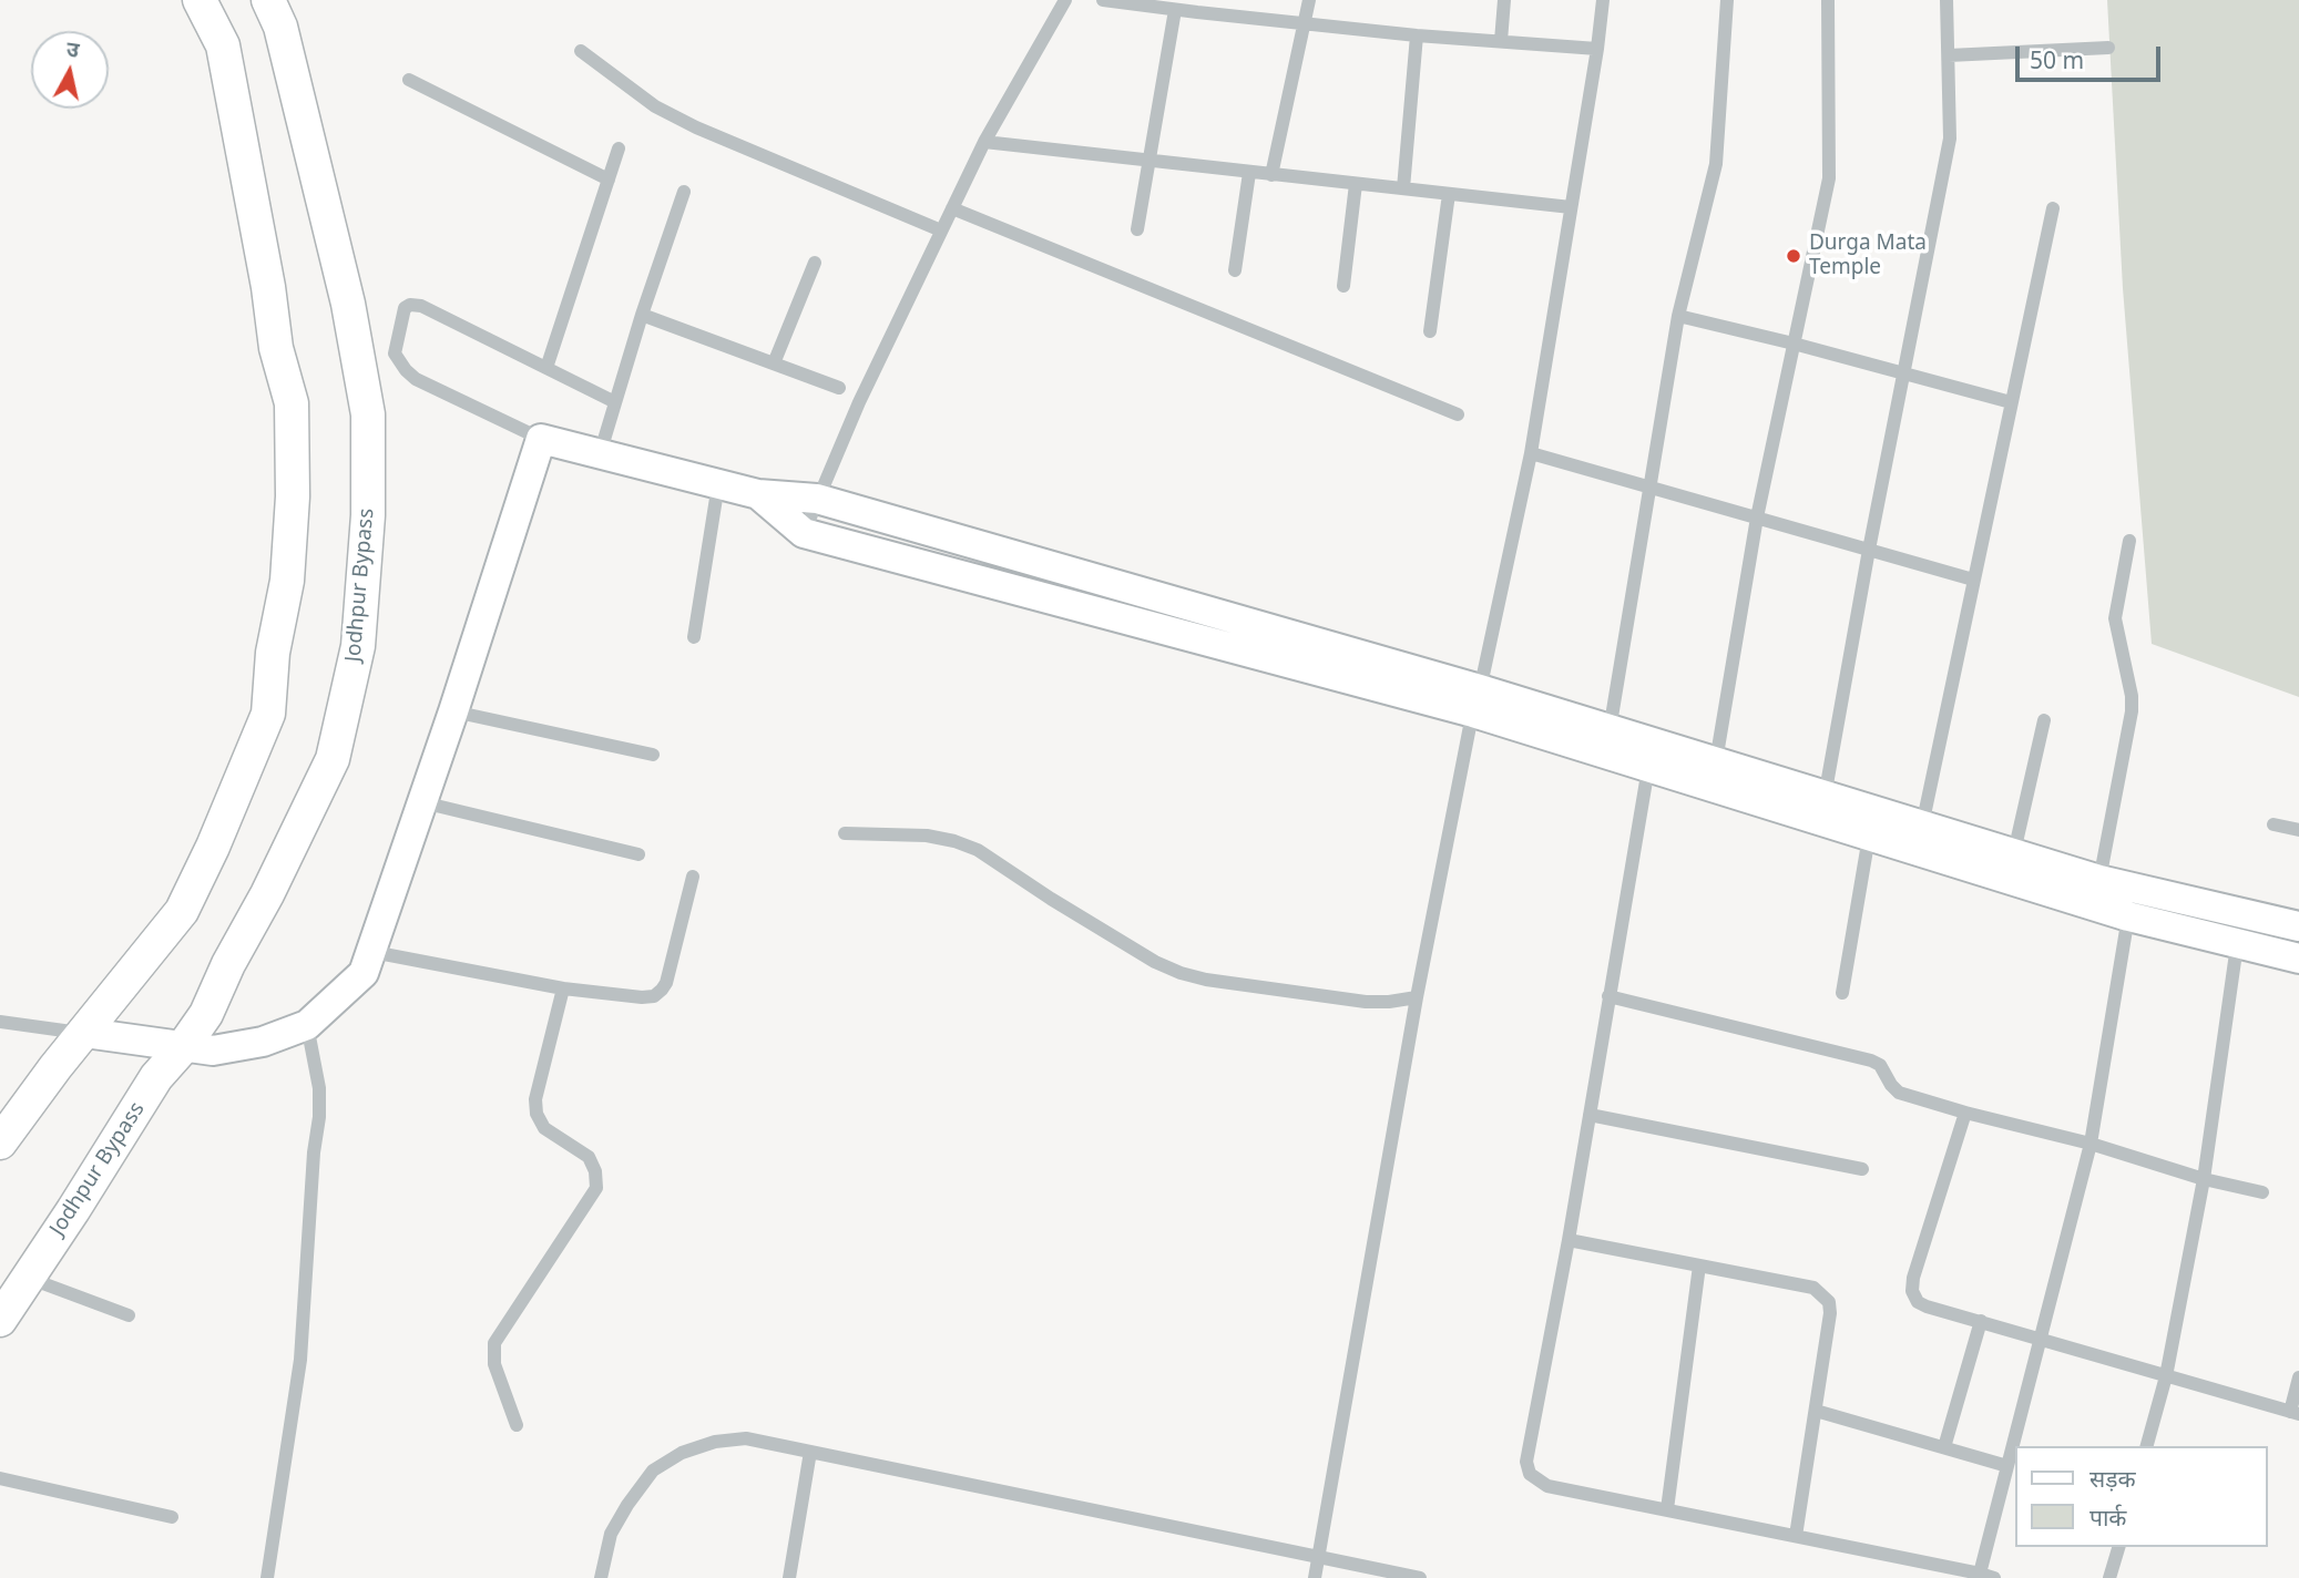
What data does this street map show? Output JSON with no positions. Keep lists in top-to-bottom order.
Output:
{
  "streets": {
    "highway": ["Jodhpur Bypass"]
  },
  "places": ["Durga Mata Temple"],
  "legend": ["सड़क", "पार्क"],
  "scale_bar": "50 m",
  "north": "top"
}
